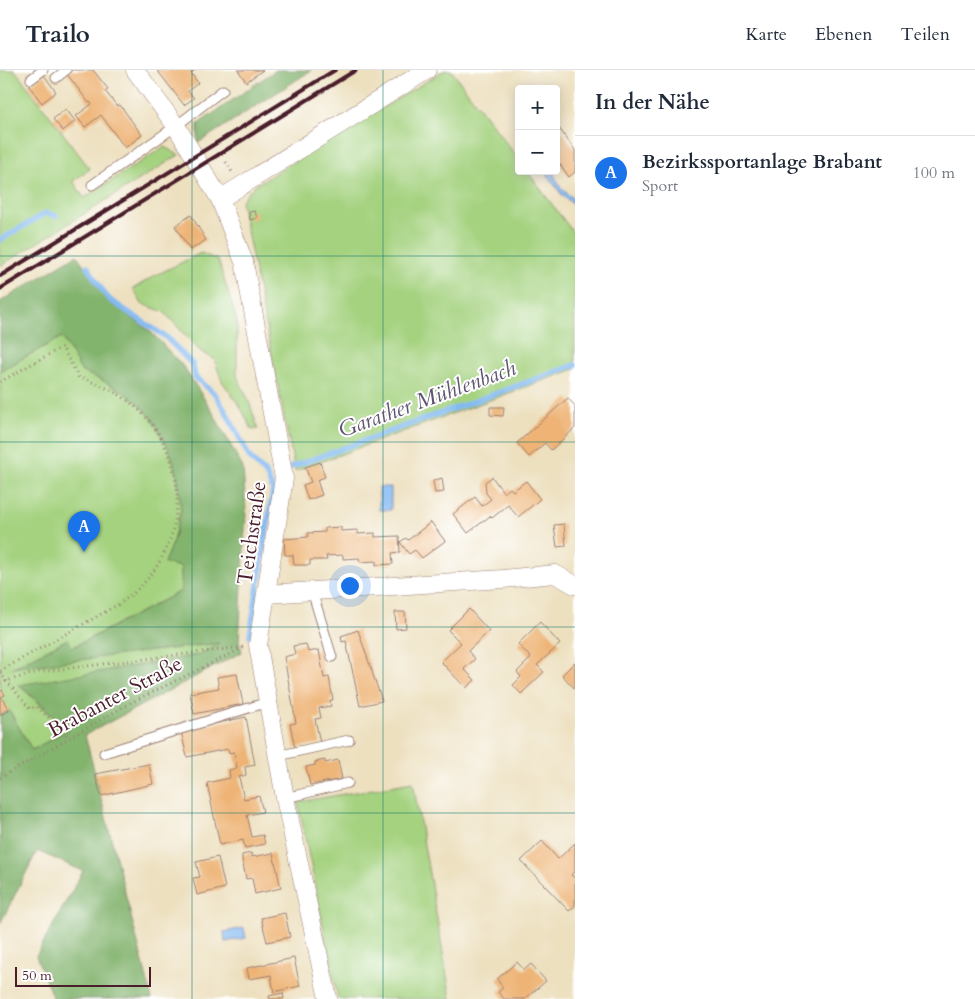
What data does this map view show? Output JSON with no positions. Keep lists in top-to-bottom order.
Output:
{
  "streets": {
    "street": ["Teichstraße"],
    "path": ["Brabanter Straße"]
  },
  "water": ["Garather Mühlenbach"],
  "scale_bar": "50 m",
  "page": {
    "header": "Trailo",
    "nav": ["Karte", "Ebenen", "Teilen"],
    "heading": "In der Nähe",
    "map_buttons": ["+", "−"],
    "list": [
      {
        "mark": "A",
        "name": "Bezirkssportanlage Brabant",
        "note": "Sport",
        "value": "100 m"
      }
    ],
    "pins": "A",
    "scale": "50 m"
  }
}
